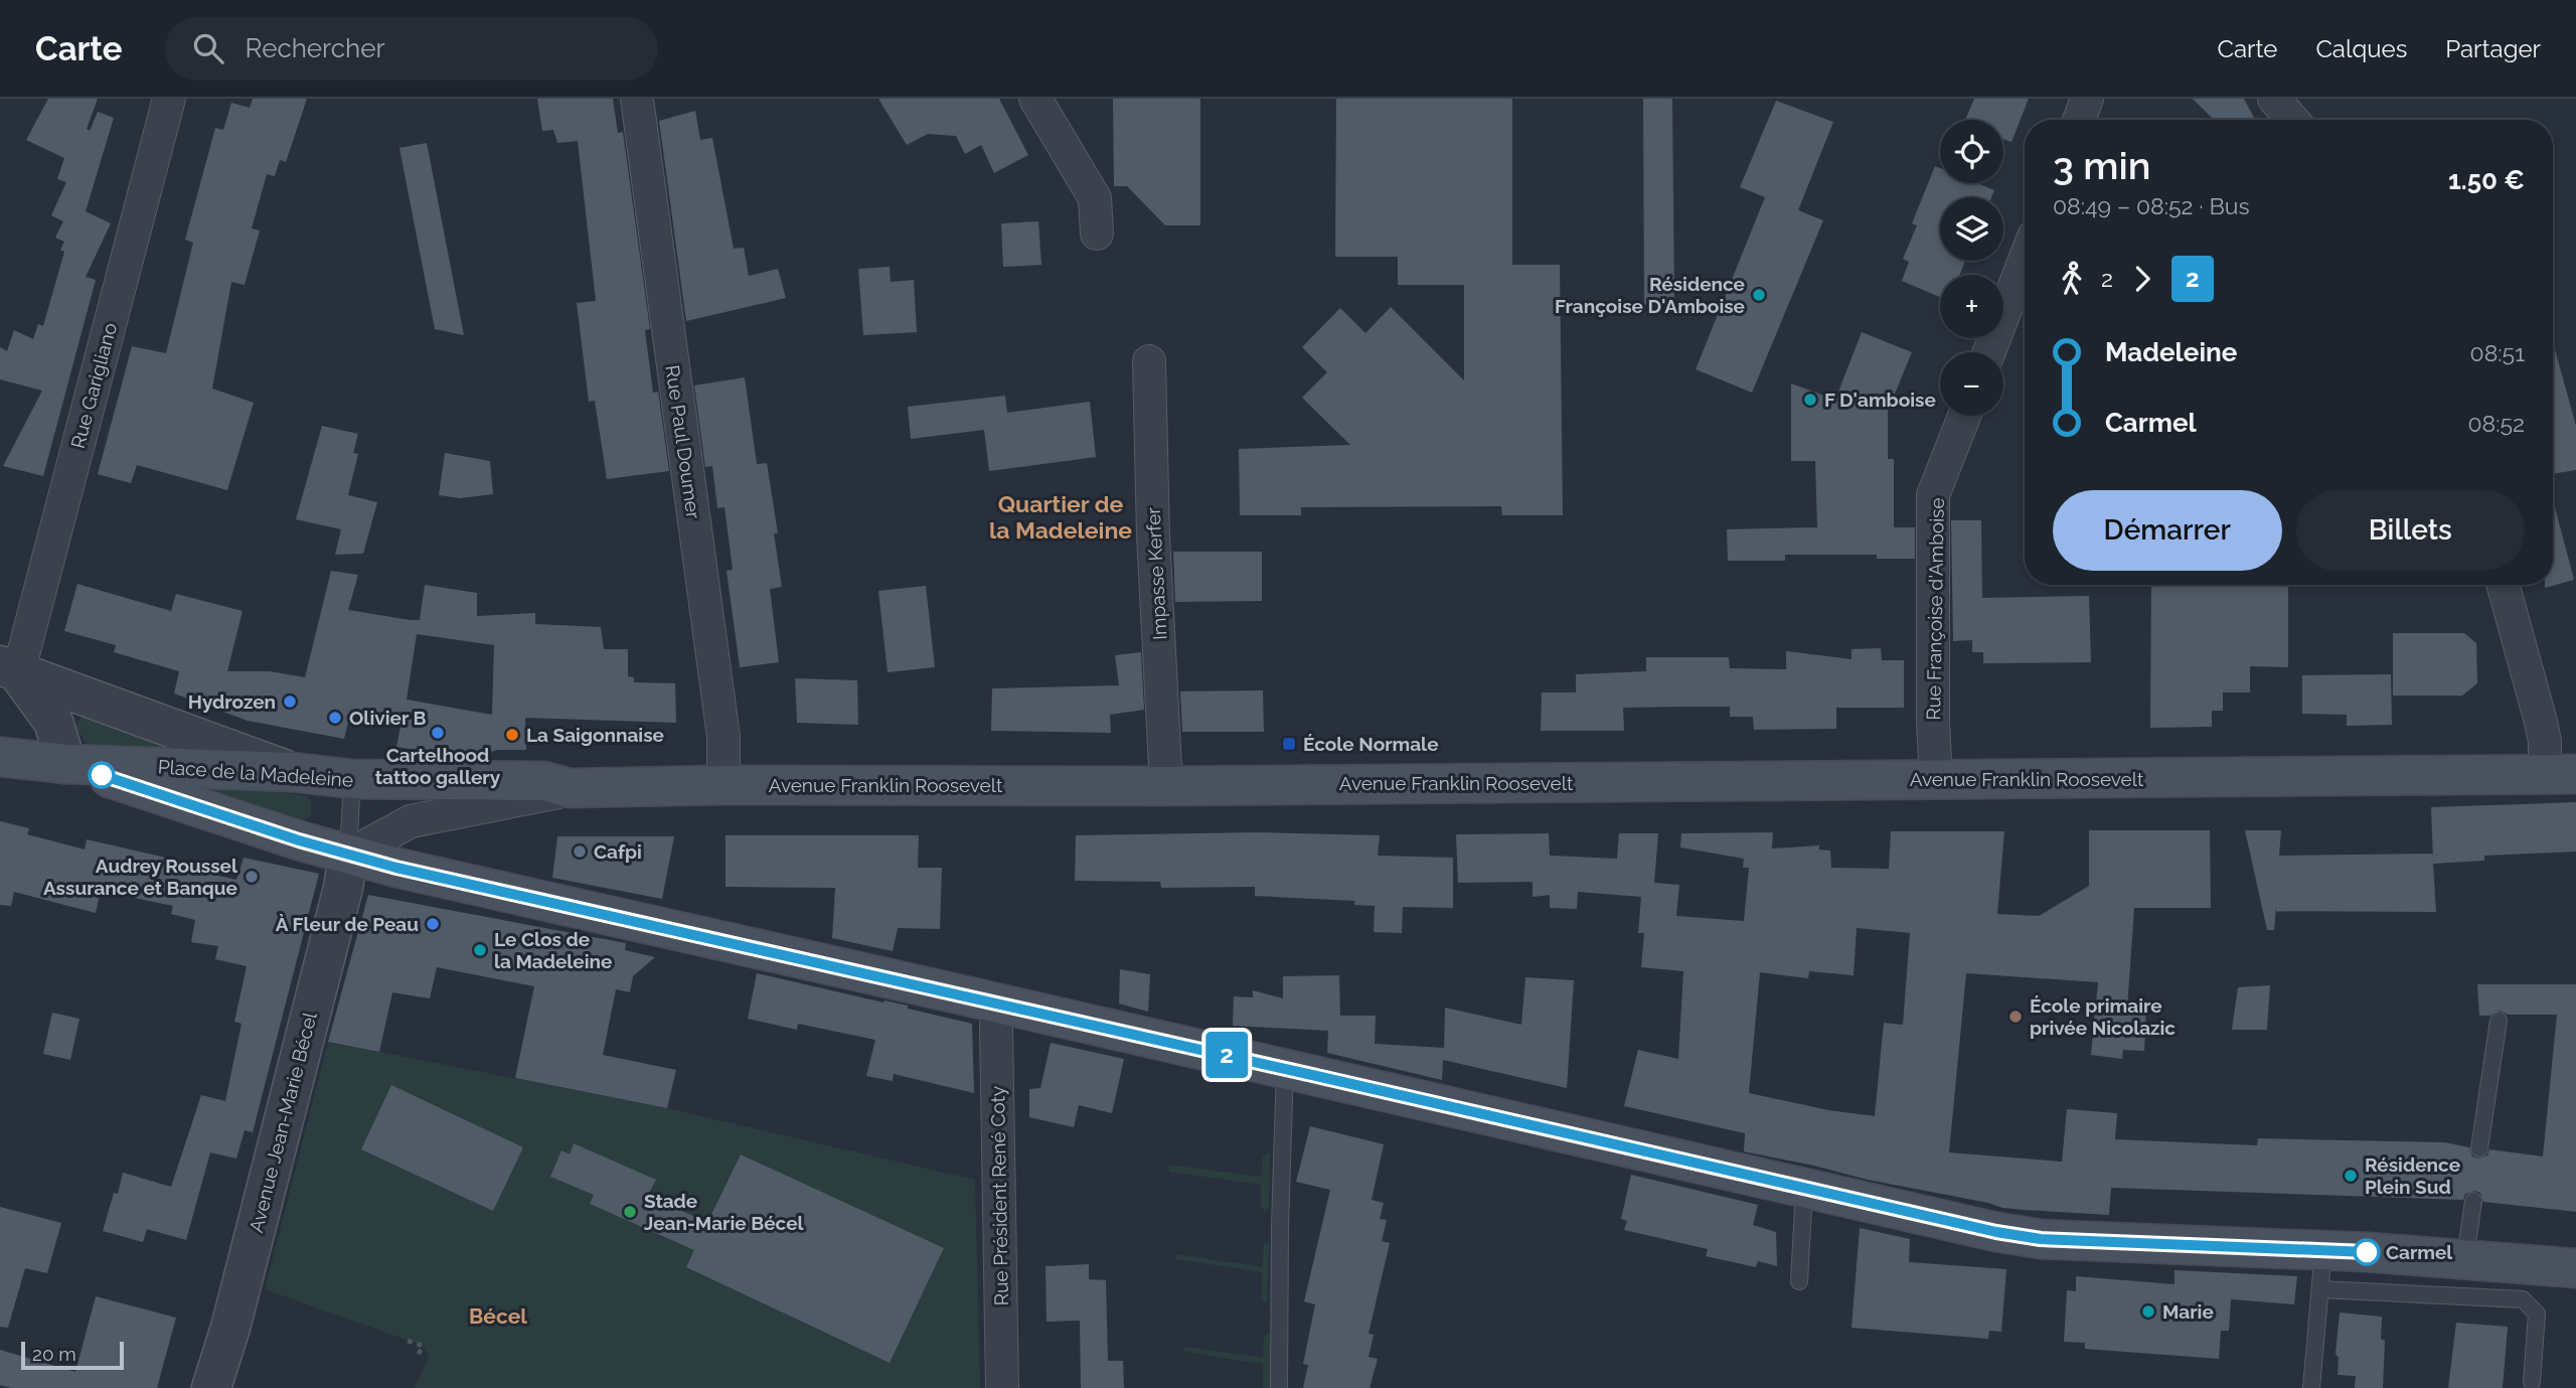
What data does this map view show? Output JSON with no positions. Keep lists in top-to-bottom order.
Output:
{
  "streets": {
    "main road": ["Place de la Madeleine", "Avenue Franklin Roosevelt"],
    "street": [
      "Rue Garigliano",
      "Rue Paul Doumer",
      "Impasse Kerfer",
      "Rue Françoise d'Amboise",
      "Avenue Jean-Marie Bécel",
      "Rue Président René Coty"
    ]
  },
  "crossings": [
    ["Rue Paul Doumer", "Avenue Franklin Roosevelt"],
    ["Impasse Kerfer", "Avenue Franklin Roosevelt"],
    ["Rue Françoise d'Amboise", "Avenue Franklin Roosevelt"],
    ["Place de la Madeleine", "Avenue Franklin Roosevelt"],
    ["Place de la Madeleine", "Avenue Jean-Marie Bécel"],
    ["Place de la Madeleine", "Rue Président René Coty"],
    ["Avenue Franklin Roosevelt", "Avenue Jean-Marie Bécel"]
  ],
  "districts": ["Quartier de la Madeleine", "Bécel"],
  "places": {
    "other": [
      "Résidence Françoise D'Amboise",
      "F D'amboise",
      "Hydrozen",
      "Olivier B",
      "Cartelhood tattoo gallery",
      "La Saigonnaise",
      "Cafpi",
      "Audrey Roussel Assurance et Banque",
      "À Fleur de Peau",
      "Le Clos de la Madeleine",
      "École primaire privée Nicolazic",
      "Résidence Plein Sud",
      "Stade Jean-Marie Bécel",
      "Carmel",
      "Marie"
    ],
    "transit": ["École Normale"]
  },
  "lines": ["bus line 2"],
  "scale_bar": "20 m",
  "page": {
    "header": "Carte",
    "search": "Rechercher",
    "nav": ["Carte", "Calques", "Partager"],
    "on_map": "2",
    "map_buttons": ["+", "−"],
    "heading": ["3 min", "08:49 – 08:52 · Bus", "1.50 €"],
    "legs": ["2", "2"],
    "list": [
      {
        "name": "Madeleine",
        "value": "08:51"
      },
      {
        "name": "Carmel",
        "value": "08:52"
      }
    ],
    "buttons": ["Démarrer", "Billets"],
    "scale": "20 m"
  }
}
